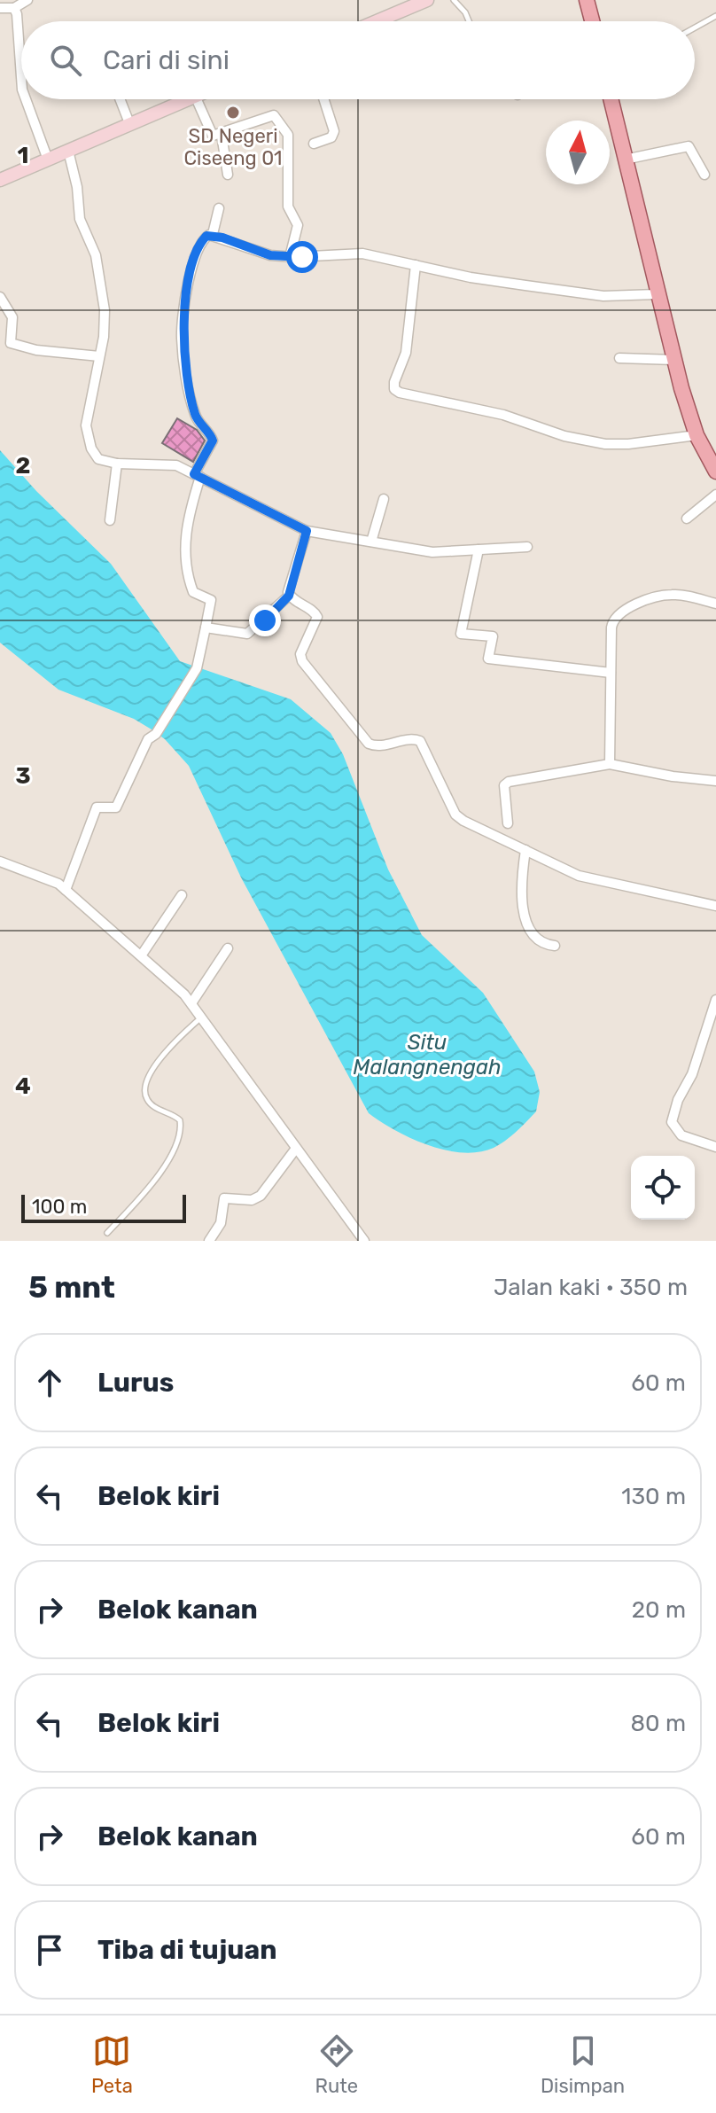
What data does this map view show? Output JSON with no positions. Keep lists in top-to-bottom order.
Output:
{
  "water": ["Situ Malangnengah"],
  "places": ["SD Negeri Ciseeng 01"],
  "scale_bar": "100 m",
  "north": "top",
  "page": {
    "search": "Cari di sini",
    "scale": "100 m",
    "heading": ["5 mnt", "Jalan kaki · 350 m"],
    "list": [
      ["Lurus", "60 m"],
      ["Belok kiri", "130 m"],
      ["Belok kanan", "20 m"],
      ["Belok kiri", "80 m"],
      ["Belok kanan", "60 m"],
      "Tiba di tujuan"
    ],
    "nav": ["Peta", "Rute", "Disimpan"]
  },
  "grid": {
    "rows": [
      "1",
      "2",
      "3",
      "4"
    ]
  }
}
